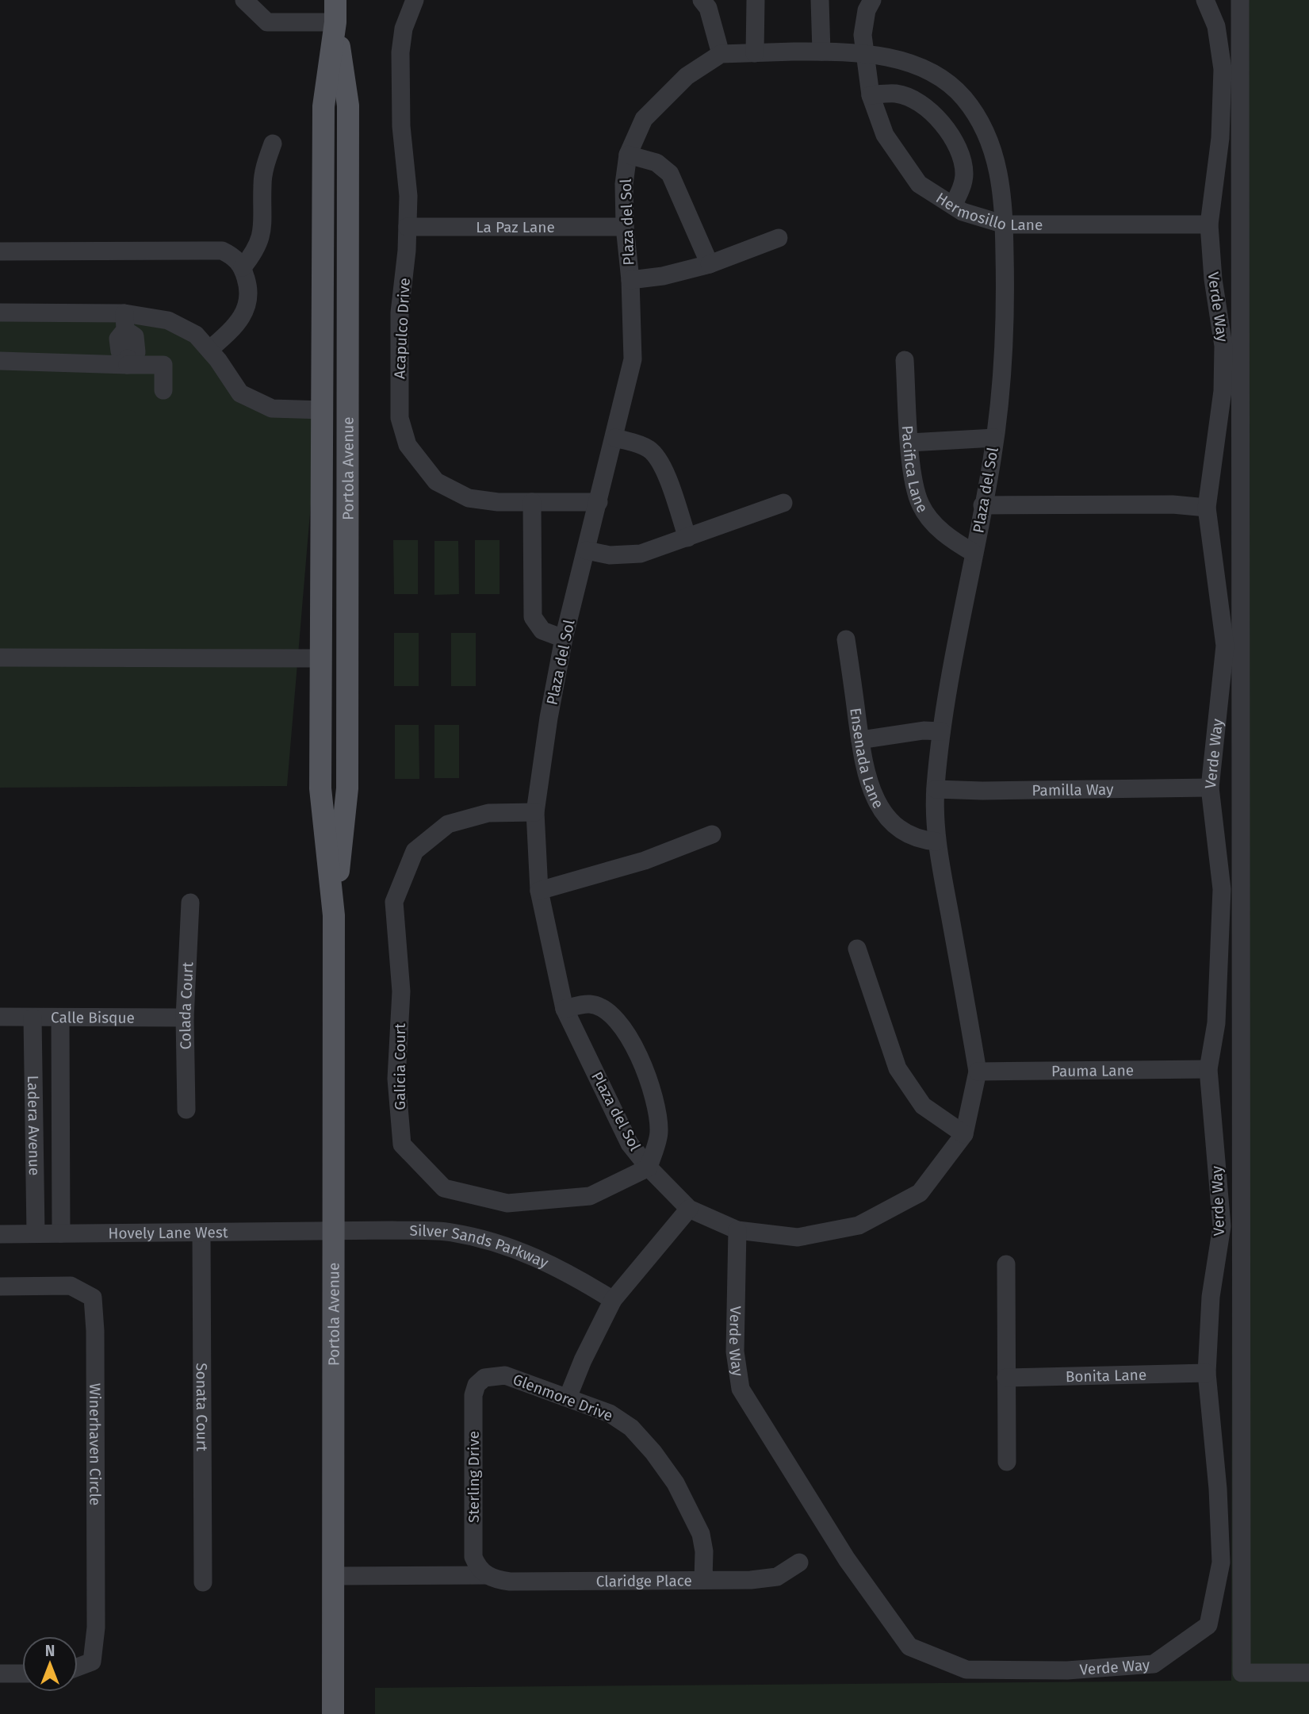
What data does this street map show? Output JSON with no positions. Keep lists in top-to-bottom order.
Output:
{
  "streets": {
    "main road": ["Portola Avenue"],
    "street": [
      "Hermosillo Lane",
      "Plaza del Sol",
      "La Paz Lane",
      "Verde Way",
      "Acapulco Drive",
      "Pacifica Lane",
      "Ensenada Lane",
      "Pamilla Way",
      "Colada Court",
      "Calle Bisque",
      "Galicia Court",
      "Pauma Lane",
      "Ladera Avenue",
      "Hovely Lane West",
      "Silver Sands Parkway",
      "Bonita Lane",
      "Glenmore Drive",
      "Sonata Court",
      "Winerhaven Circle",
      "Sterling Drive",
      "Claridge Place"
    ]
  },
  "crossings": [
    ["Hermosillo Lane", "Plaza del Sol"],
    ["Hermosillo Lane", "Verde Way"],
    ["Plaza del Sol", "La Paz Lane"],
    ["Plaza del Sol", "Verde Way"],
    ["Plaza del Sol", "Acapulco Drive"],
    ["Plaza del Sol", "Pacifica Lane"],
    ["Plaza del Sol", "Ensenada Lane"],
    ["Plaza del Sol", "Pamilla Way"],
    ["Plaza del Sol", "Galicia Court"],
    ["Plaza del Sol", "Pauma Lane"],
    ["La Paz Lane", "Acapulco Drive"],
    ["Verde Way", "Pamilla Way"],
    ["Verde Way", "Pauma Lane"],
    ["Verde Way", "Bonita Lane"],
    ["Portola Avenue", "Hovely Lane West"],
    ["Portola Avenue", "Silver Sands Parkway"],
    ["Portola Avenue", "Claridge Place"],
    ["Colada Court", "Calle Bisque"],
    ["Calle Bisque", "Ladera Avenue"],
    ["Ladera Avenue", "Hovely Lane West"],
    ["Hovely Lane West", "Silver Sands Parkway"],
    ["Hovely Lane West", "Sonata Court"],
    ["Glenmore Drive", "Sterling Drive"],
    ["Glenmore Drive", "Claridge Place"],
    ["Sterling Drive", "Claridge Place"]
  ],
  "north": "top"
}
